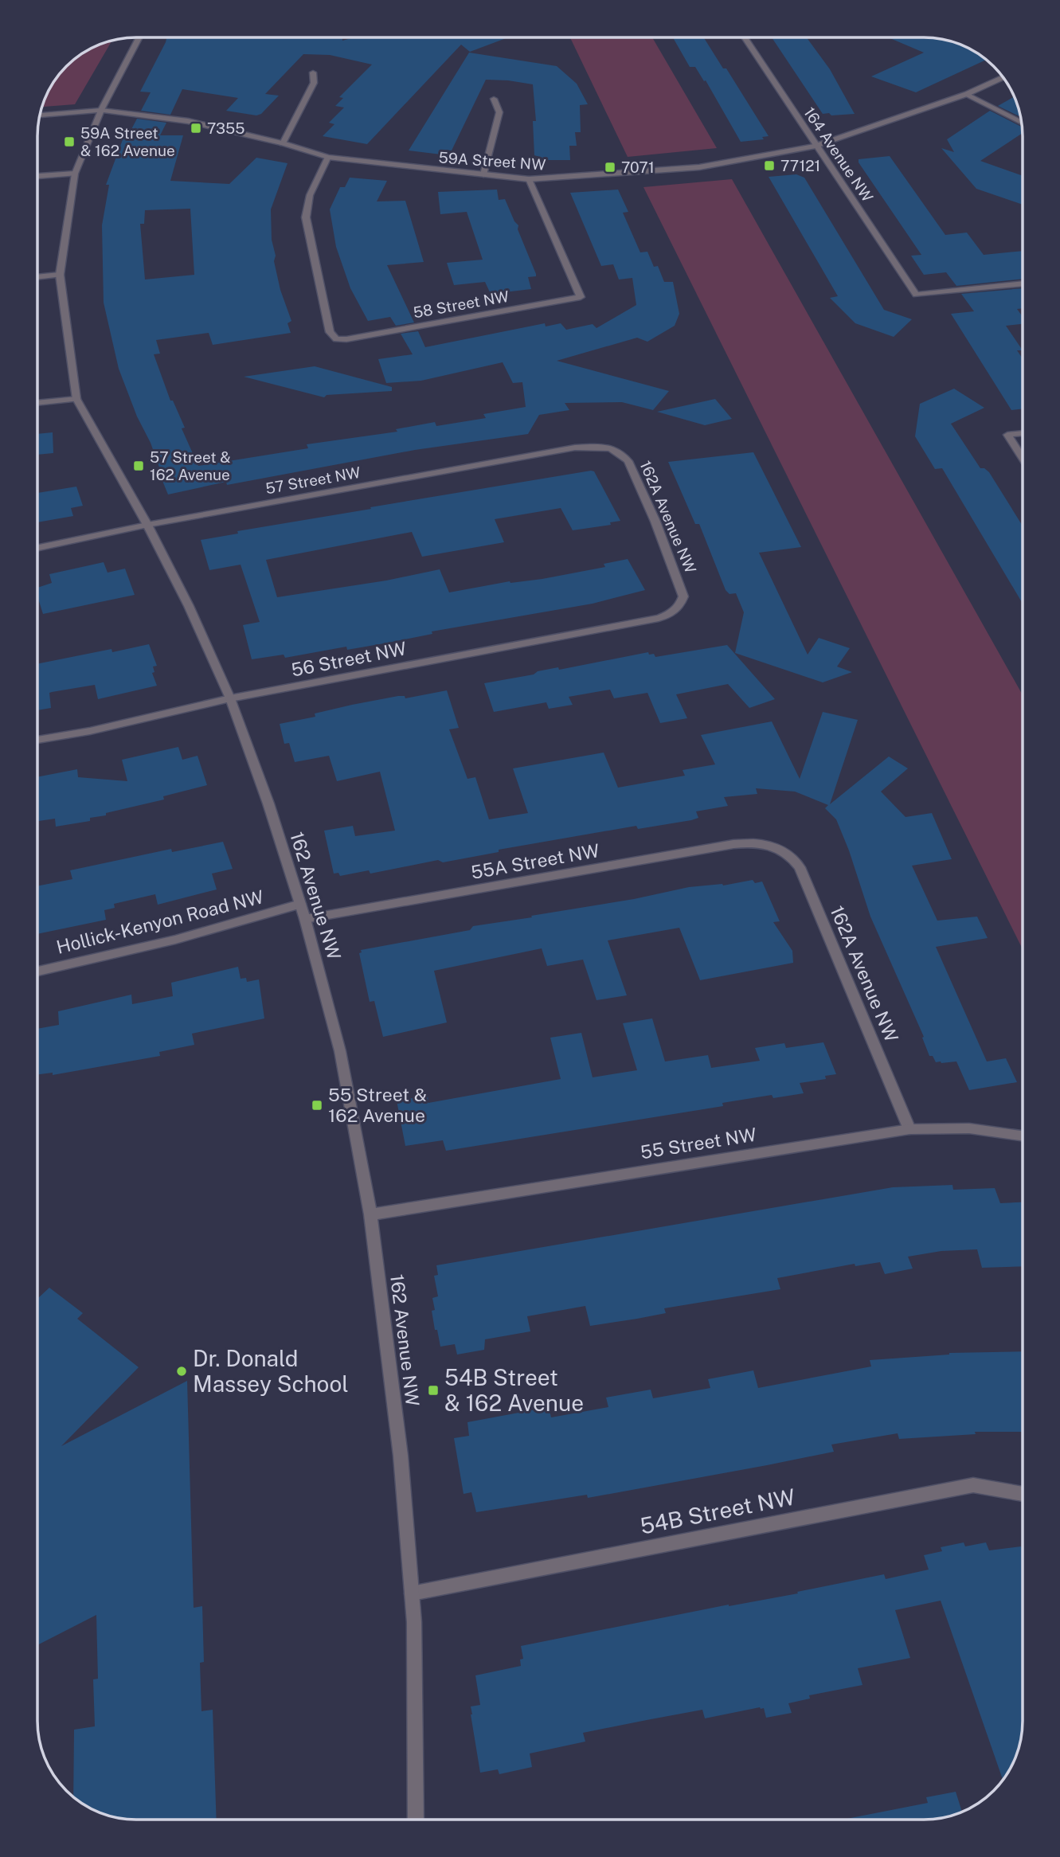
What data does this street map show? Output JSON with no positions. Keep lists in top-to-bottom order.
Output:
{
  "streets": {
    "street": [
      "164 Avenue NW",
      "59A Street NW",
      "58 Street NW",
      "57 Street NW",
      "162A Avenue NW",
      "56 Street NW",
      "55A Street NW",
      "162 Avenue NW",
      "Hollick-Kenyon Road NW",
      "55 Street NW",
      "54B Street NW"
    ]
  },
  "crossings": [
    ["164 Avenue NW", "59A Street NW"],
    ["59A Street NW", "58 Street NW"],
    ["59A Street NW", "162 Avenue NW"],
    ["57 Street NW", "162A Avenue NW"],
    ["57 Street NW", "162 Avenue NW"],
    ["162A Avenue NW", "56 Street NW"],
    ["162A Avenue NW", "55A Street NW"],
    ["162A Avenue NW", "55 Street NW"],
    ["56 Street NW", "162 Avenue NW"],
    ["55A Street NW", "162 Avenue NW"],
    ["162 Avenue NW", "Hollick-Kenyon Road NW"],
    ["162 Avenue NW", "55 Street NW"],
    ["162 Avenue NW", "54B Street NW"]
  ],
  "places": {
    "transit": [
      "7355",
      "59A Street & 162 Avenue",
      "77121",
      "7071",
      "57 Street & 162 Avenue",
      "55 Street & 162 Avenue",
      "54B Street & 162 Avenue"
    ],
    "other": ["Dr. Donald Massey School"]
  }
}
